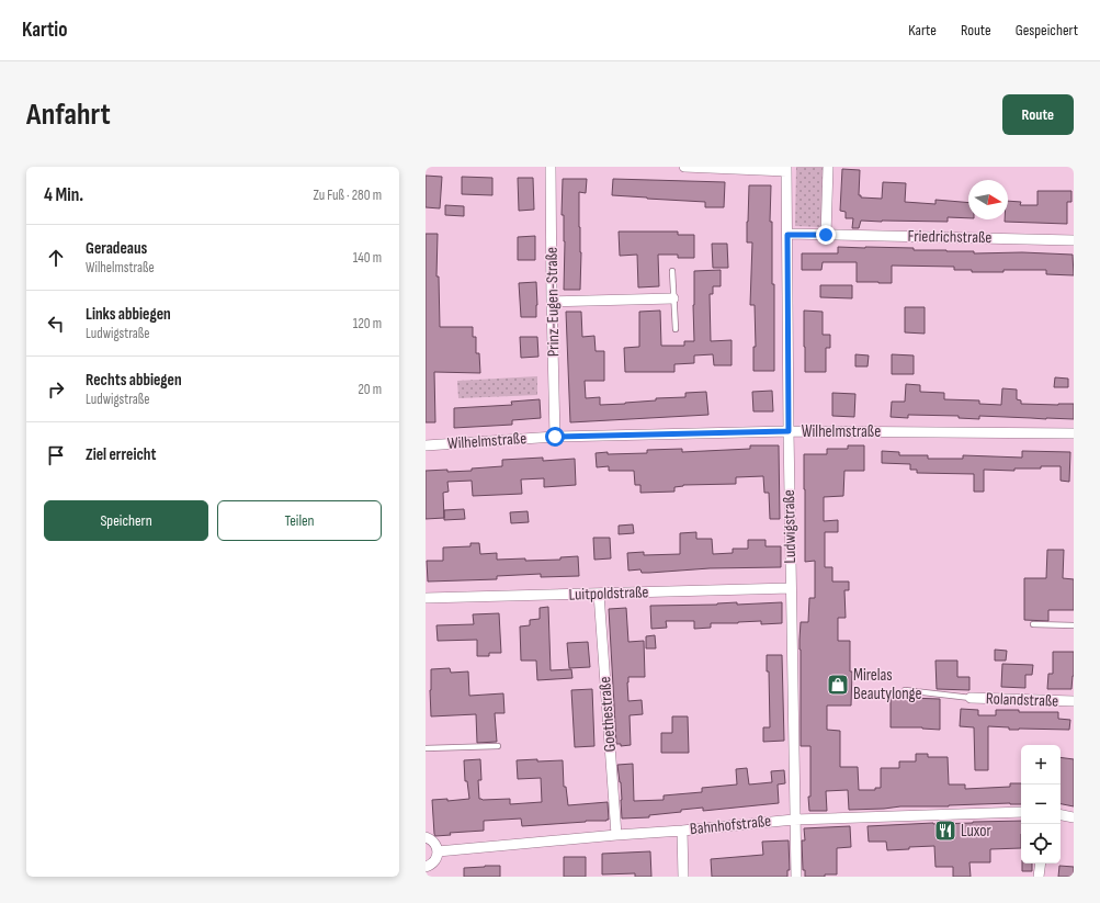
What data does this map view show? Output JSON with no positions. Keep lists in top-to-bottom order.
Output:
{
  "streets": {
    "street": [
      "Friedrichstraße",
      "Prinz-Eugen-Straße",
      "Wilhelmstraße",
      "Ludwigstraße",
      "Luitpoldstraße",
      "Rolandstraße",
      "Goethestraße",
      "Bahnhofstraße"
    ]
  },
  "crossings": [
    ["Prinz-Eugen-Straße", "Wilhelmstraße"],
    ["Wilhelmstraße", "Ludwigstraße"],
    ["Ludwigstraße", "Luitpoldstraße"],
    ["Ludwigstraße", "Bahnhofstraße"],
    ["Luitpoldstraße", "Goethestraße"],
    ["Goethestraße", "Bahnhofstraße"]
  ],
  "places": {
    "shop": ["Mirelas Beautylonge"],
    "restaurant": ["Luxor"]
  },
  "north": "right",
  "page": {
    "header": "Kartio",
    "nav": ["Karte", "Route", "Gespeichert"],
    "buttons": [
      "Route",
      ["Speichern", "Teilen"]
    ],
    "title": "Anfahrt",
    "heading": ["4 Min.", "Zu Fuß · 280 m"],
    "list": [
      ["Geradeaus", "Wilhelmstraße", "140 m"],
      ["Links abbiegen", "Ludwigstraße", "120 m"],
      ["Rechts abbiegen", "Ludwigstraße", "20 m"],
      "Ziel erreicht"
    ],
    "map_buttons": ["+", "−"]
  }
}
